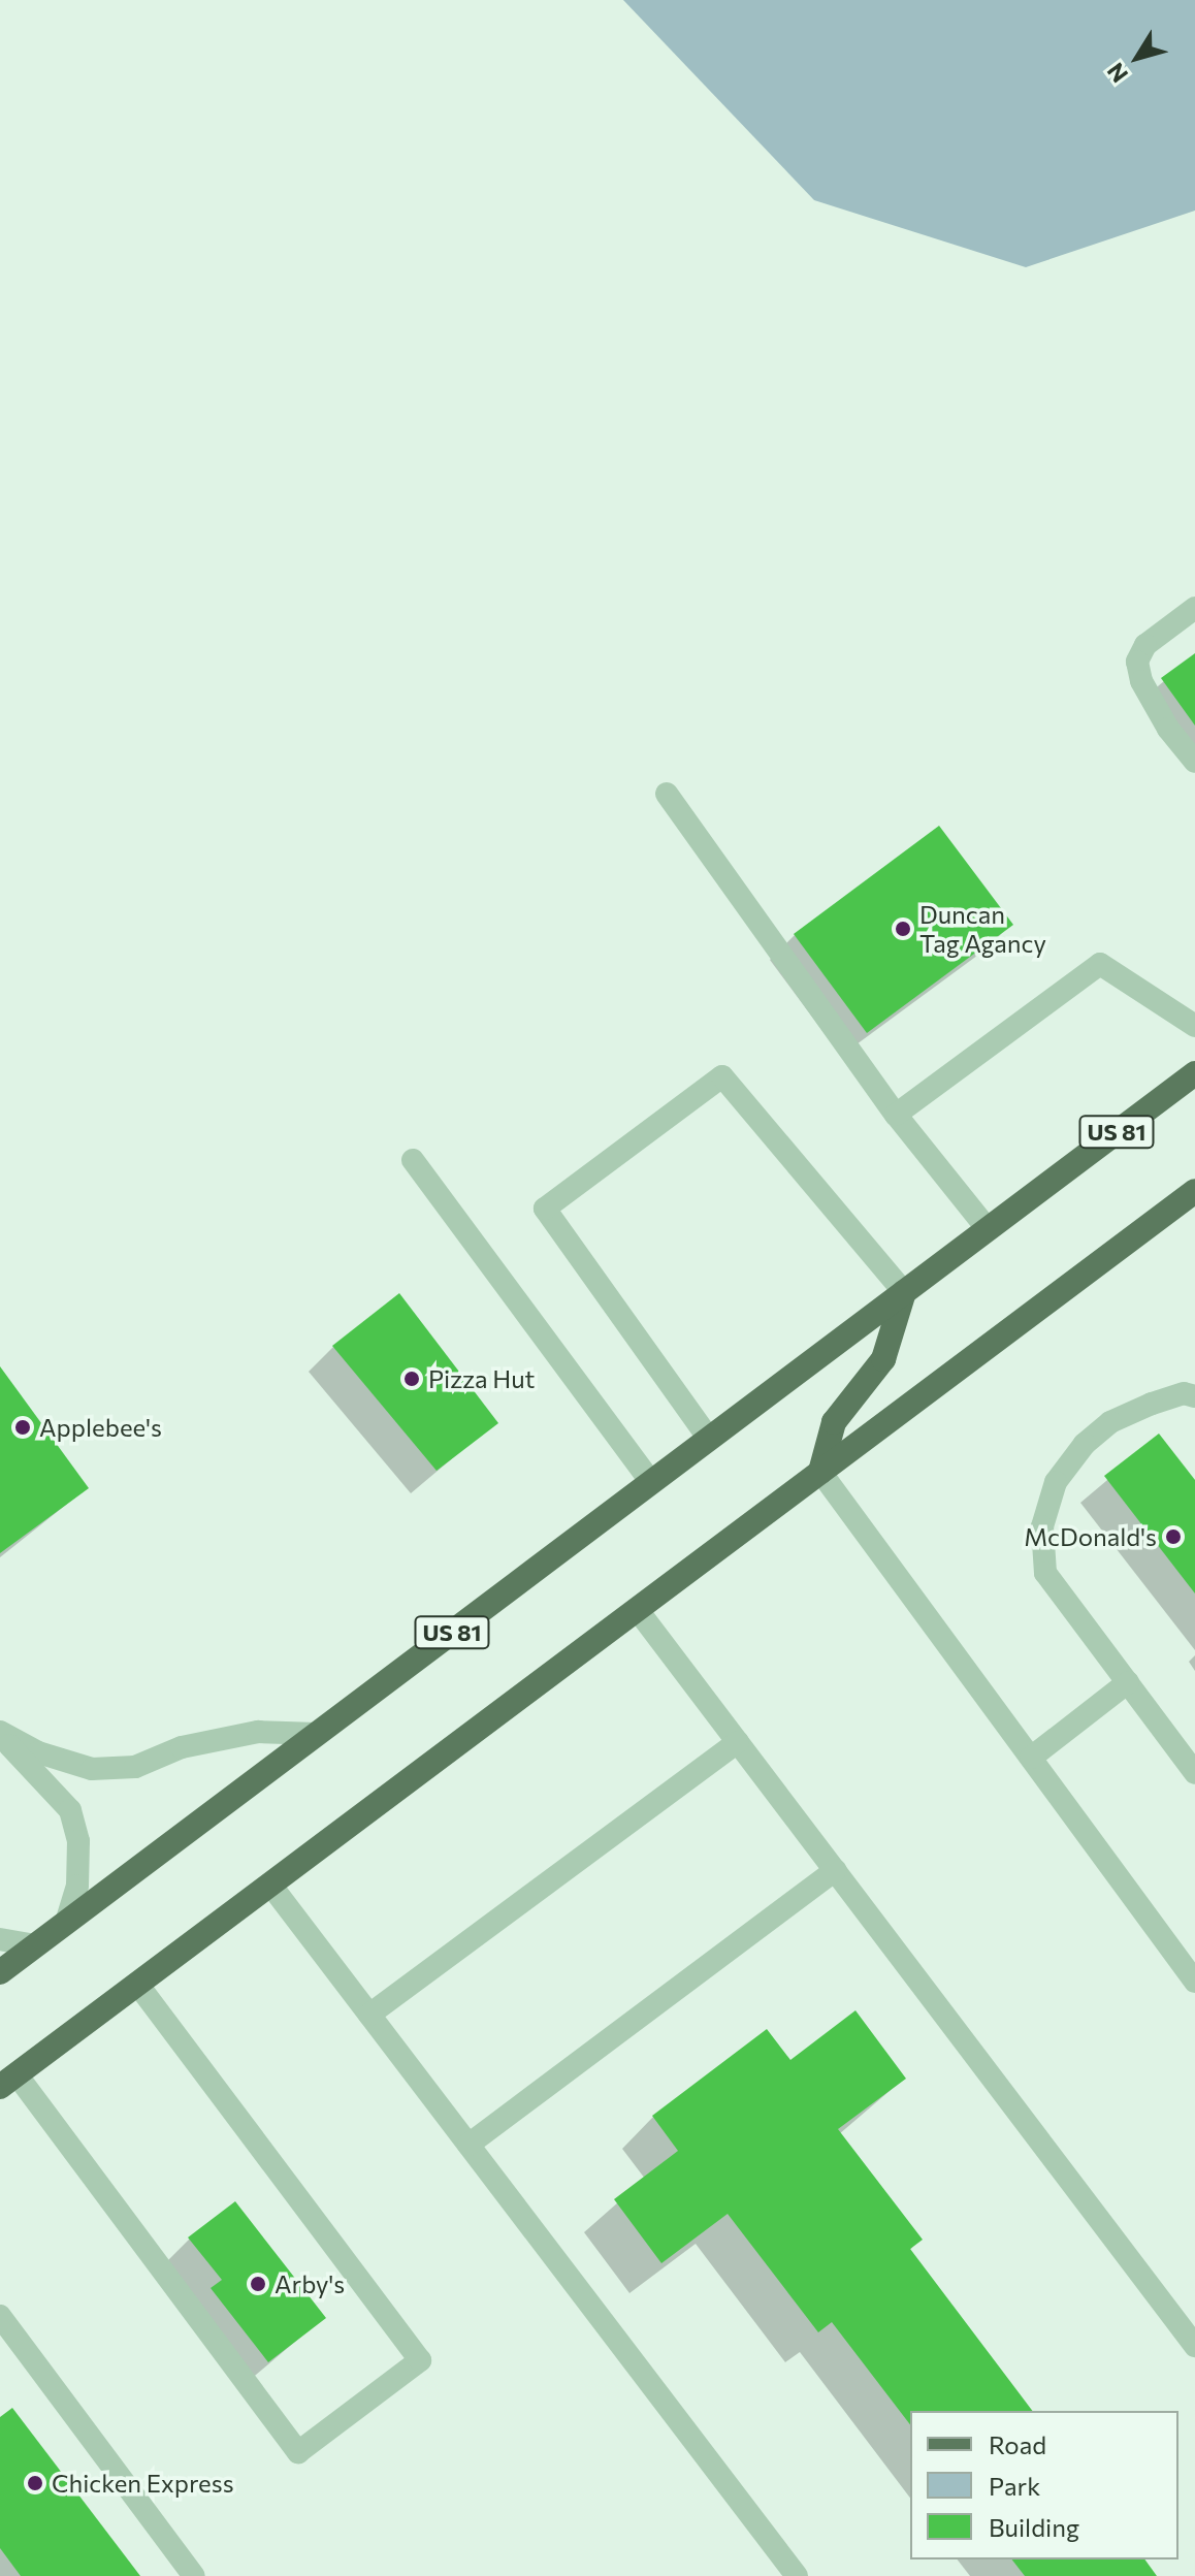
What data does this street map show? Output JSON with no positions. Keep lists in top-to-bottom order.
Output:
{
  "streets": {
    "main road": ["US 81"]
  },
  "places": [
    "Duncan Tag Agancy",
    "Pizza Hut",
    "Applebee's",
    "McDonald's",
    "Arby's",
    "Chicken Express"
  ],
  "legend": ["Road", "Park", "Building"],
  "north": "bottom left"
}
